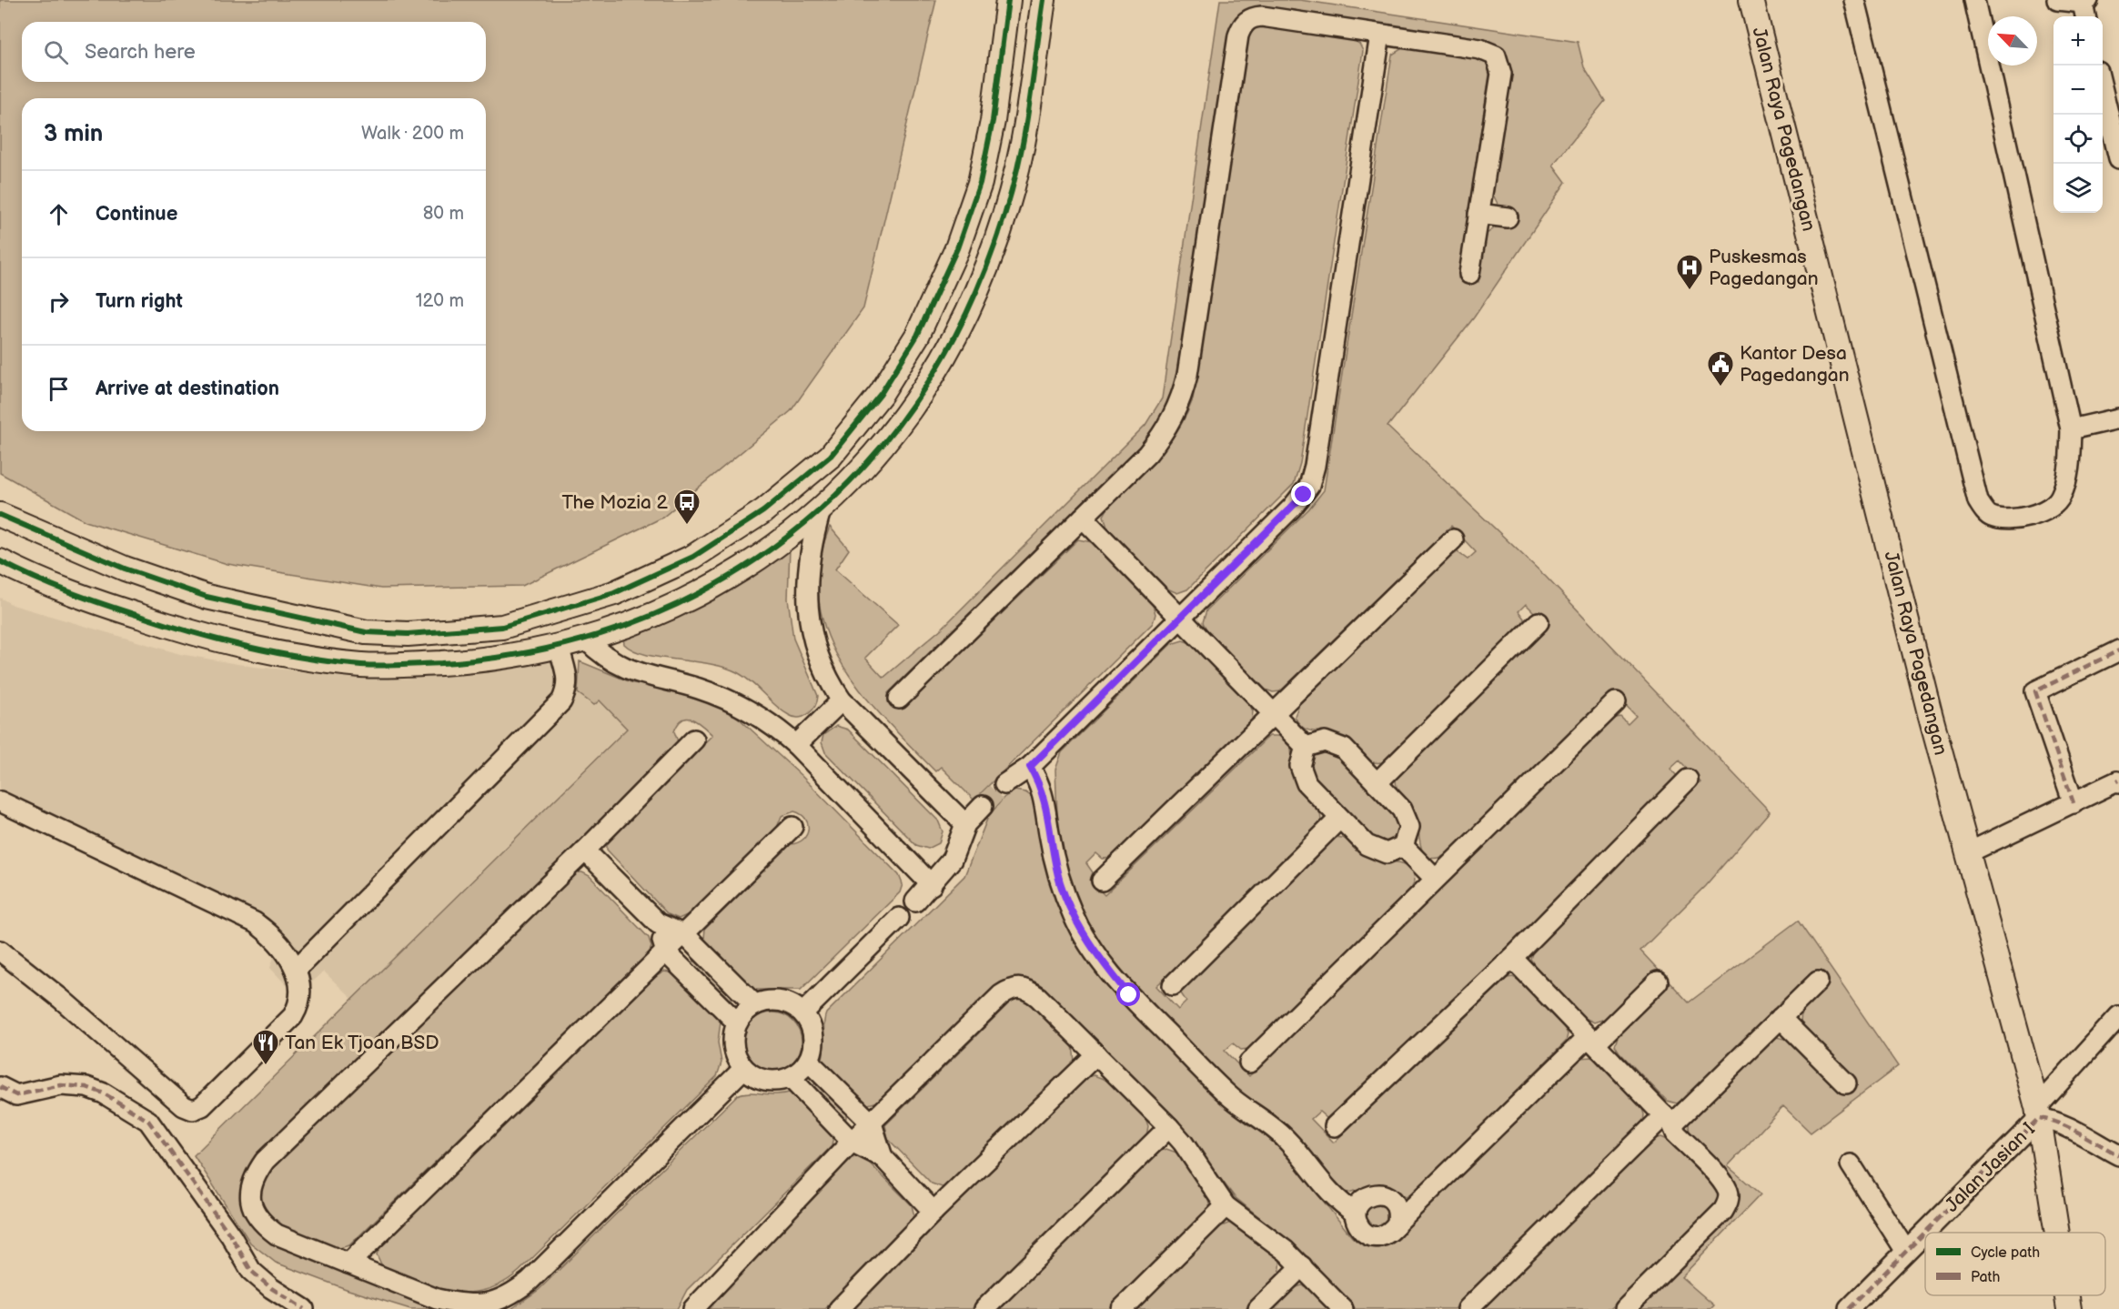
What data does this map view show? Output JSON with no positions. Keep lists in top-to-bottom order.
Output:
{
  "streets": {
    "street": ["Jalan Raya Pagedangan", "Jalan Jasian I"]
  },
  "crossings": [
    ["Jalan Raya Pagedangan", "Jalan Jasian I"]
  ],
  "places": {
    "hospital": ["Puskesmas Pagedangan"],
    "public building": ["Kantor Desa Pagedangan"],
    "bus stop": ["The Mozia 2"],
    "restaurant": ["Tan Ek Tjoan BSD"]
  },
  "legend": ["Cycle path", "Path"],
  "north": "top left",
  "page": {
    "map_buttons": ["+", "−"],
    "search": "Search here",
    "heading": ["3 min", "Walk · 200 m"],
    "list": [
      ["Continue", "80 m"],
      ["Turn right", "120 m"],
      "Arrive at destination"
    ]
  }
}
